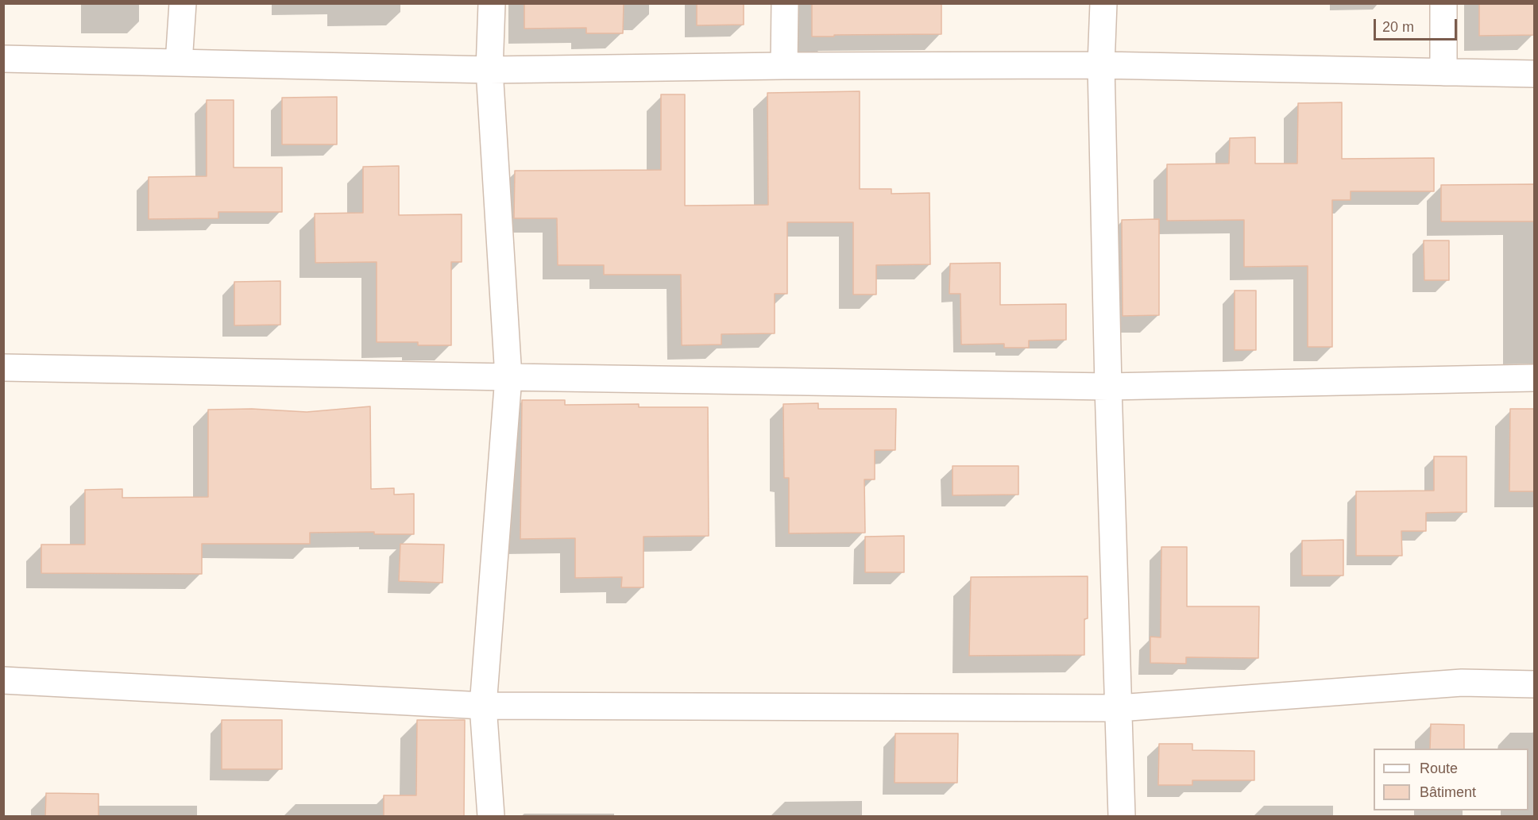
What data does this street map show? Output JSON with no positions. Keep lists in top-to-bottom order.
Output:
{
  "legend": ["Route", "Bâtiment"],
  "scale_bar": "20 m"
}
